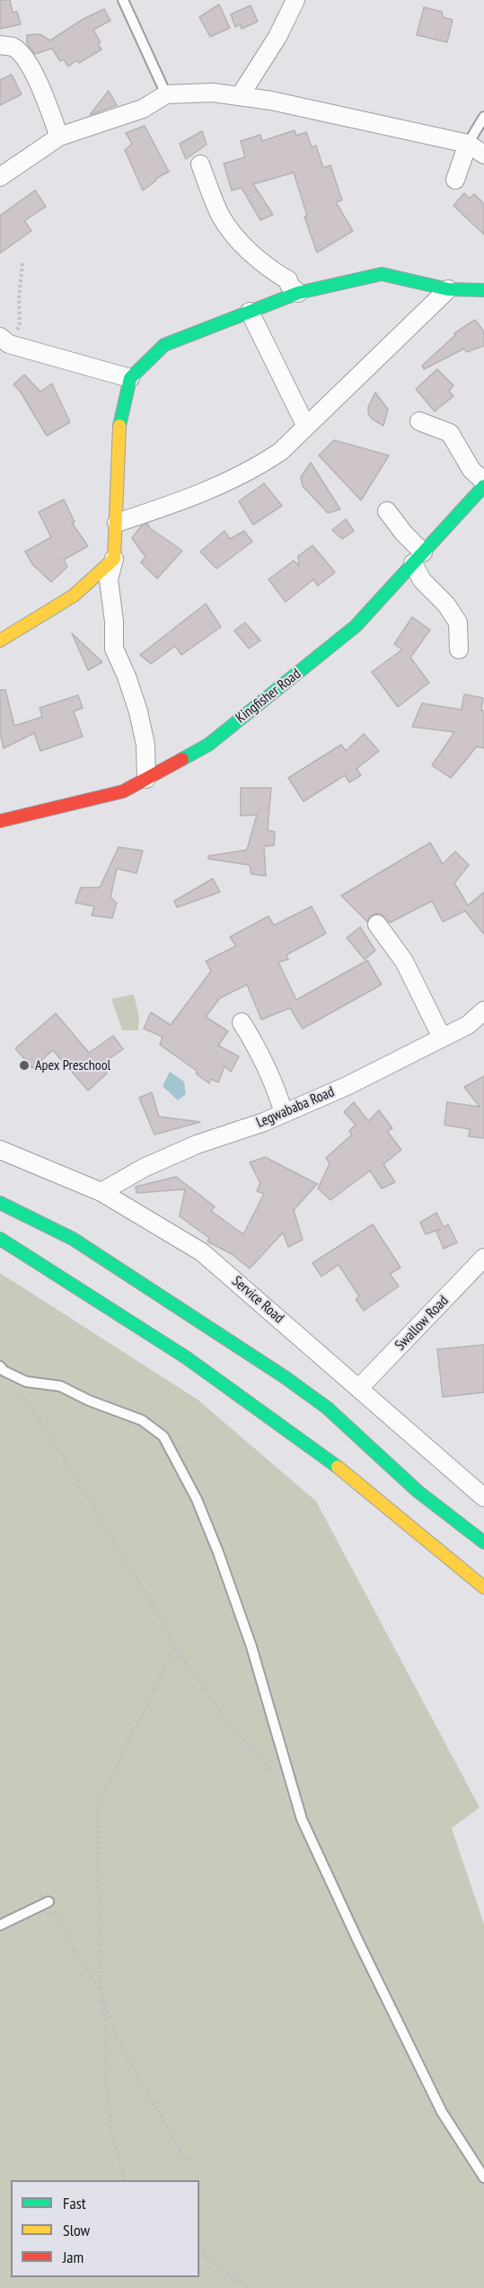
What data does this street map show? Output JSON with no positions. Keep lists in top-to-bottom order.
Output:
{
  "streets": {
    "main road": ["Kingfisher Road"],
    "street": ["Legwababa Road", "Service Road", "Swallow Road"]
  },
  "crossings": [
    ["Legwababa Road", "Service Road"],
    ["Service Road", "Swallow Road"]
  ],
  "places": ["Apex Preschool"],
  "legend": ["Fast", "Slow", "Jam"]
}
